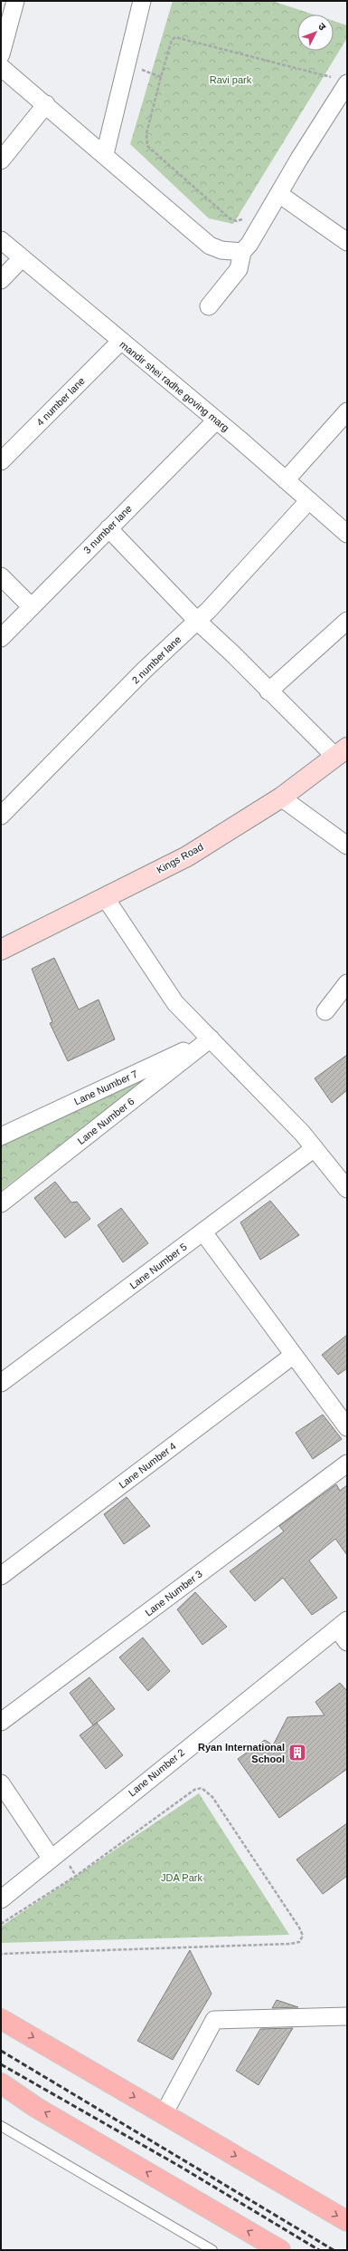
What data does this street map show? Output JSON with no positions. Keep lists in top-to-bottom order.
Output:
{
  "streets": {
    "street": [
      "mandir shei radhe goving marg",
      "4 number lane",
      "3 number lane",
      "2 number lane",
      "Kings Road",
      "Lane Number 7",
      "Lane Number 6",
      "Lane Number 5",
      "Lane Number 4",
      "Lane Number 3",
      "Lane Number 2"
    ]
  },
  "crossings": [
    ["mandir shei radhe goving marg", "4 number lane"],
    ["mandir shei radhe goving marg", "3 number lane"],
    ["mandir shei radhe goving marg", "2 number lane"],
    ["Lane Number 7", "Lane Number 6"]
  ],
  "parks": ["Ravi park", "JDA Park"],
  "places": {
    "building": ["Ryan International School"]
  },
  "north": "top right"
}
